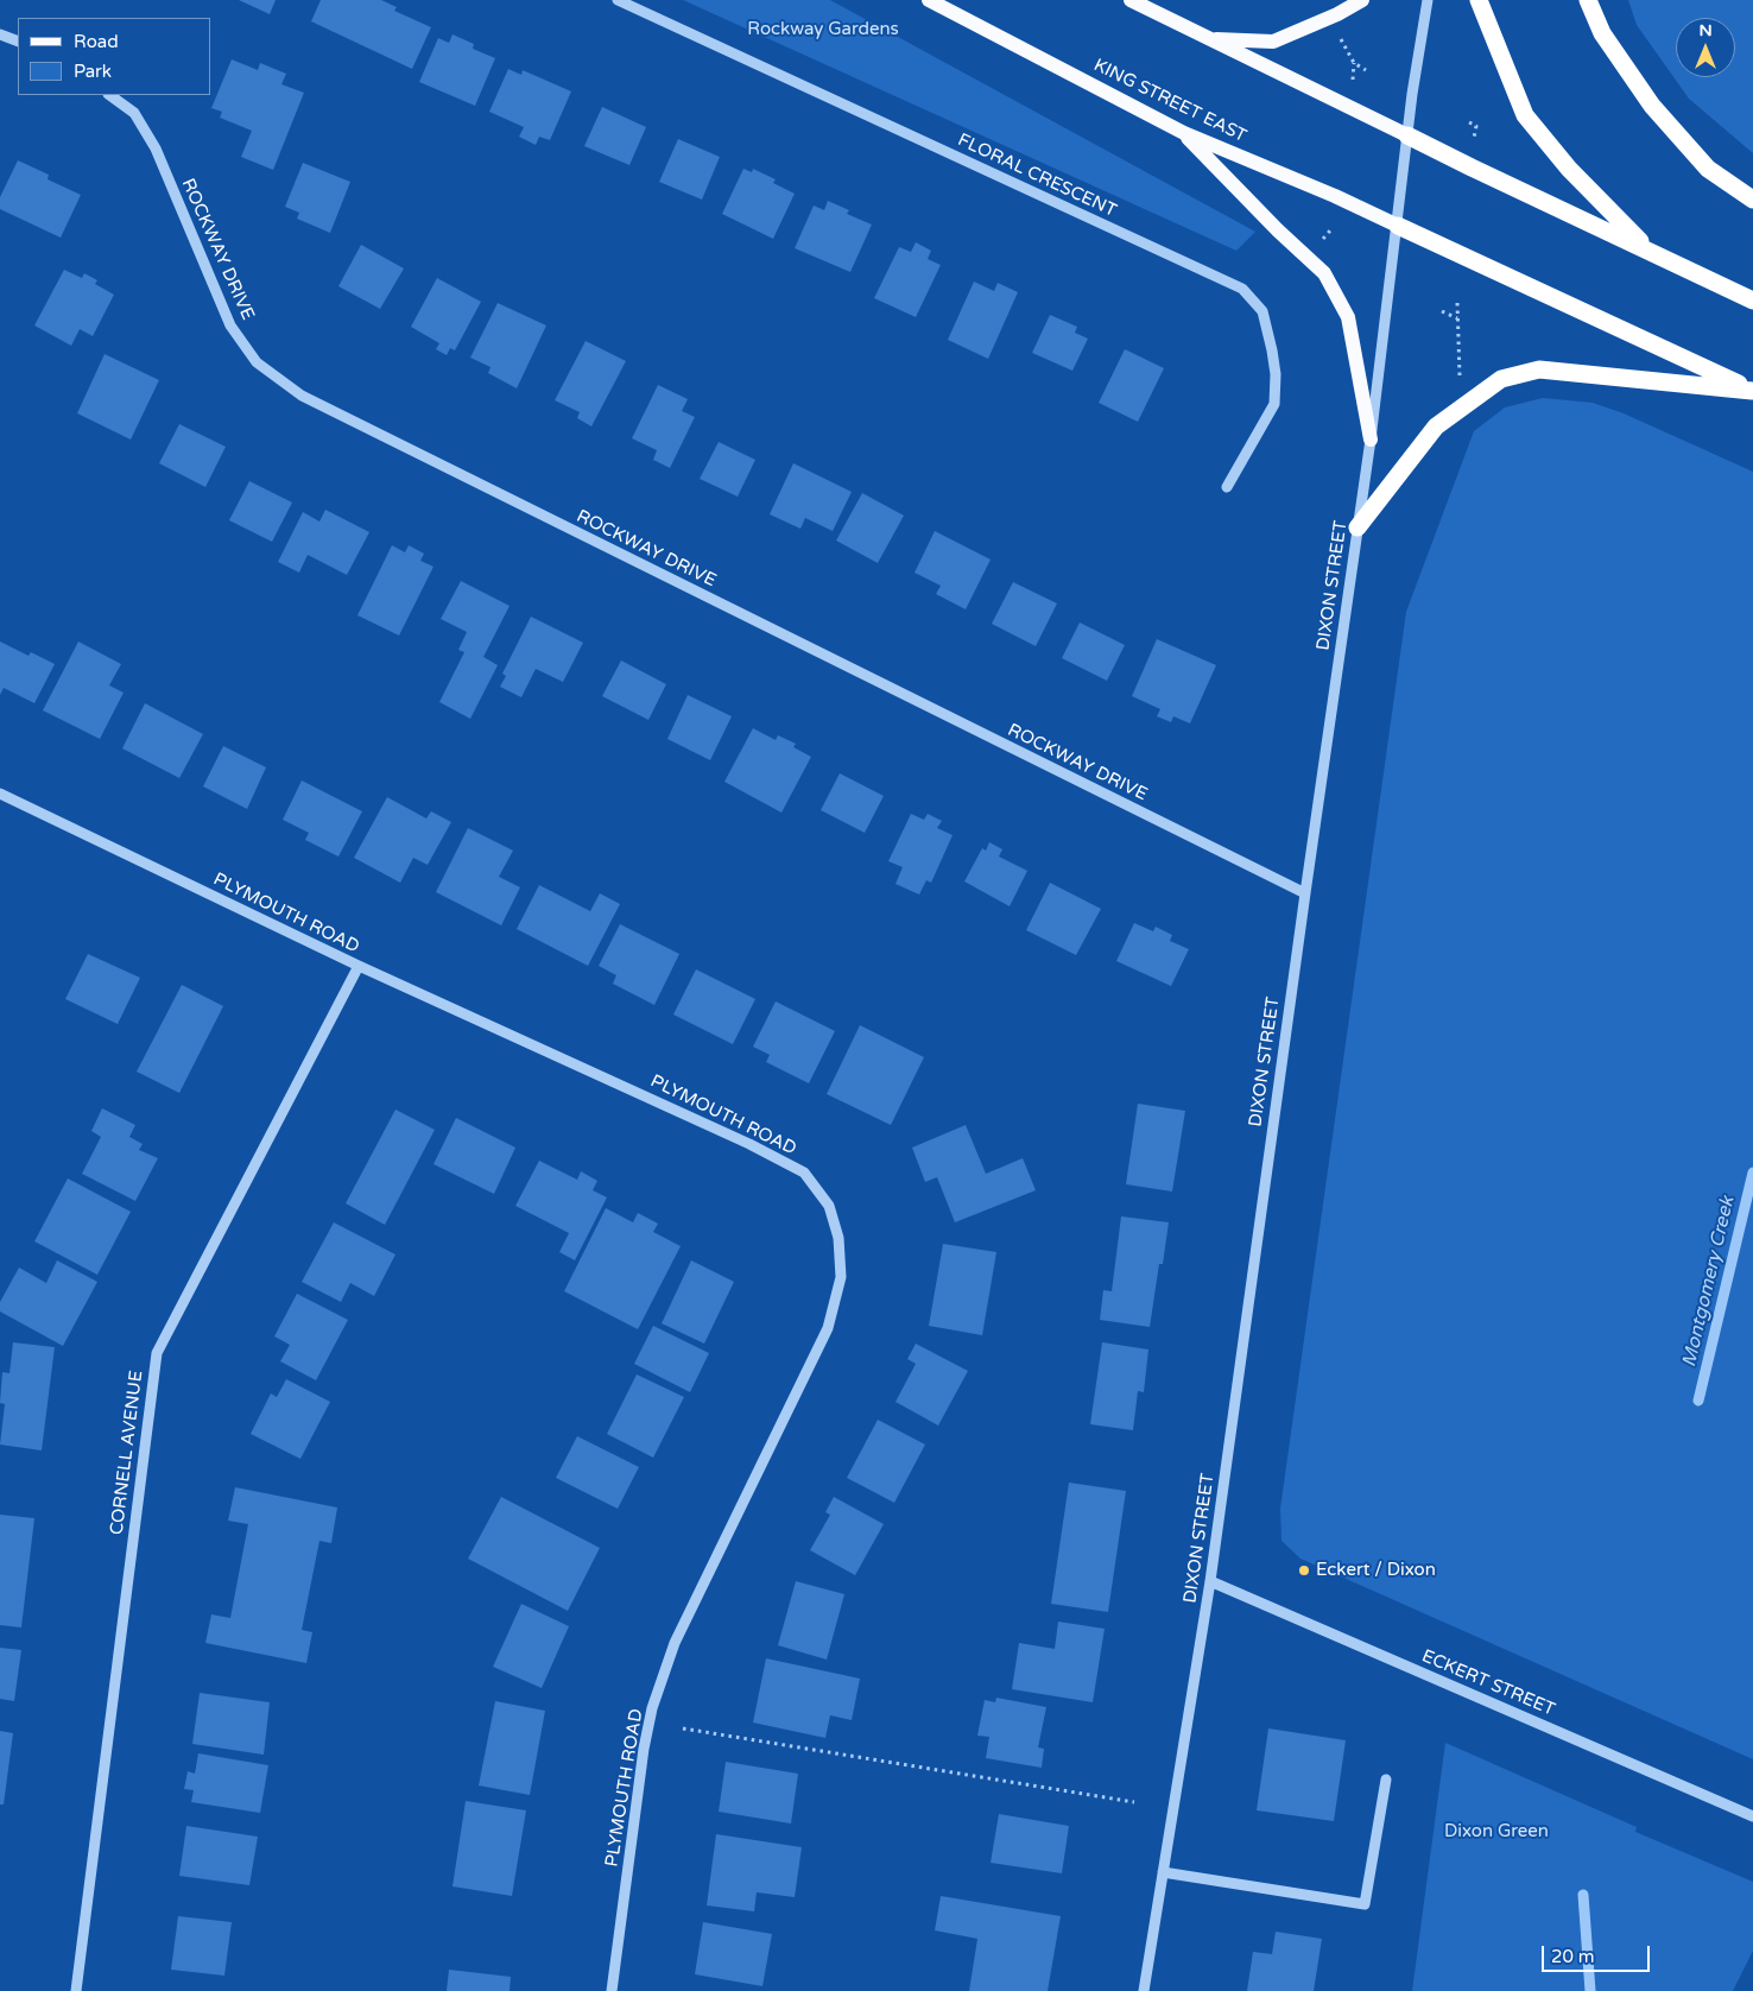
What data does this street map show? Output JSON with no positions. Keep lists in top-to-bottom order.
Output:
{
  "streets": {
    "main road": ["KING STREET EAST"],
    "street": [
      "FLORAL CRESCENT",
      "ROCKWAY DRIVE",
      "DIXON STREET",
      "PLYMOUTH ROAD",
      "CORNELL AVENUE",
      "ECKERT STREET"
    ]
  },
  "crossings": [
    ["KING STREET EAST", "DIXON STREET"],
    ["ROCKWAY DRIVE", "DIXON STREET"],
    ["DIXON STREET", "ECKERT STREET"],
    ["PLYMOUTH ROAD", "CORNELL AVENUE"]
  ],
  "water": ["Montgomery Creek"],
  "parks": ["Rockway Gardens", "Dixon Green"],
  "places": ["Eckert / Dixon"],
  "legend": ["Road", "Park"],
  "scale_bar": "20 m",
  "north": "top"
}
